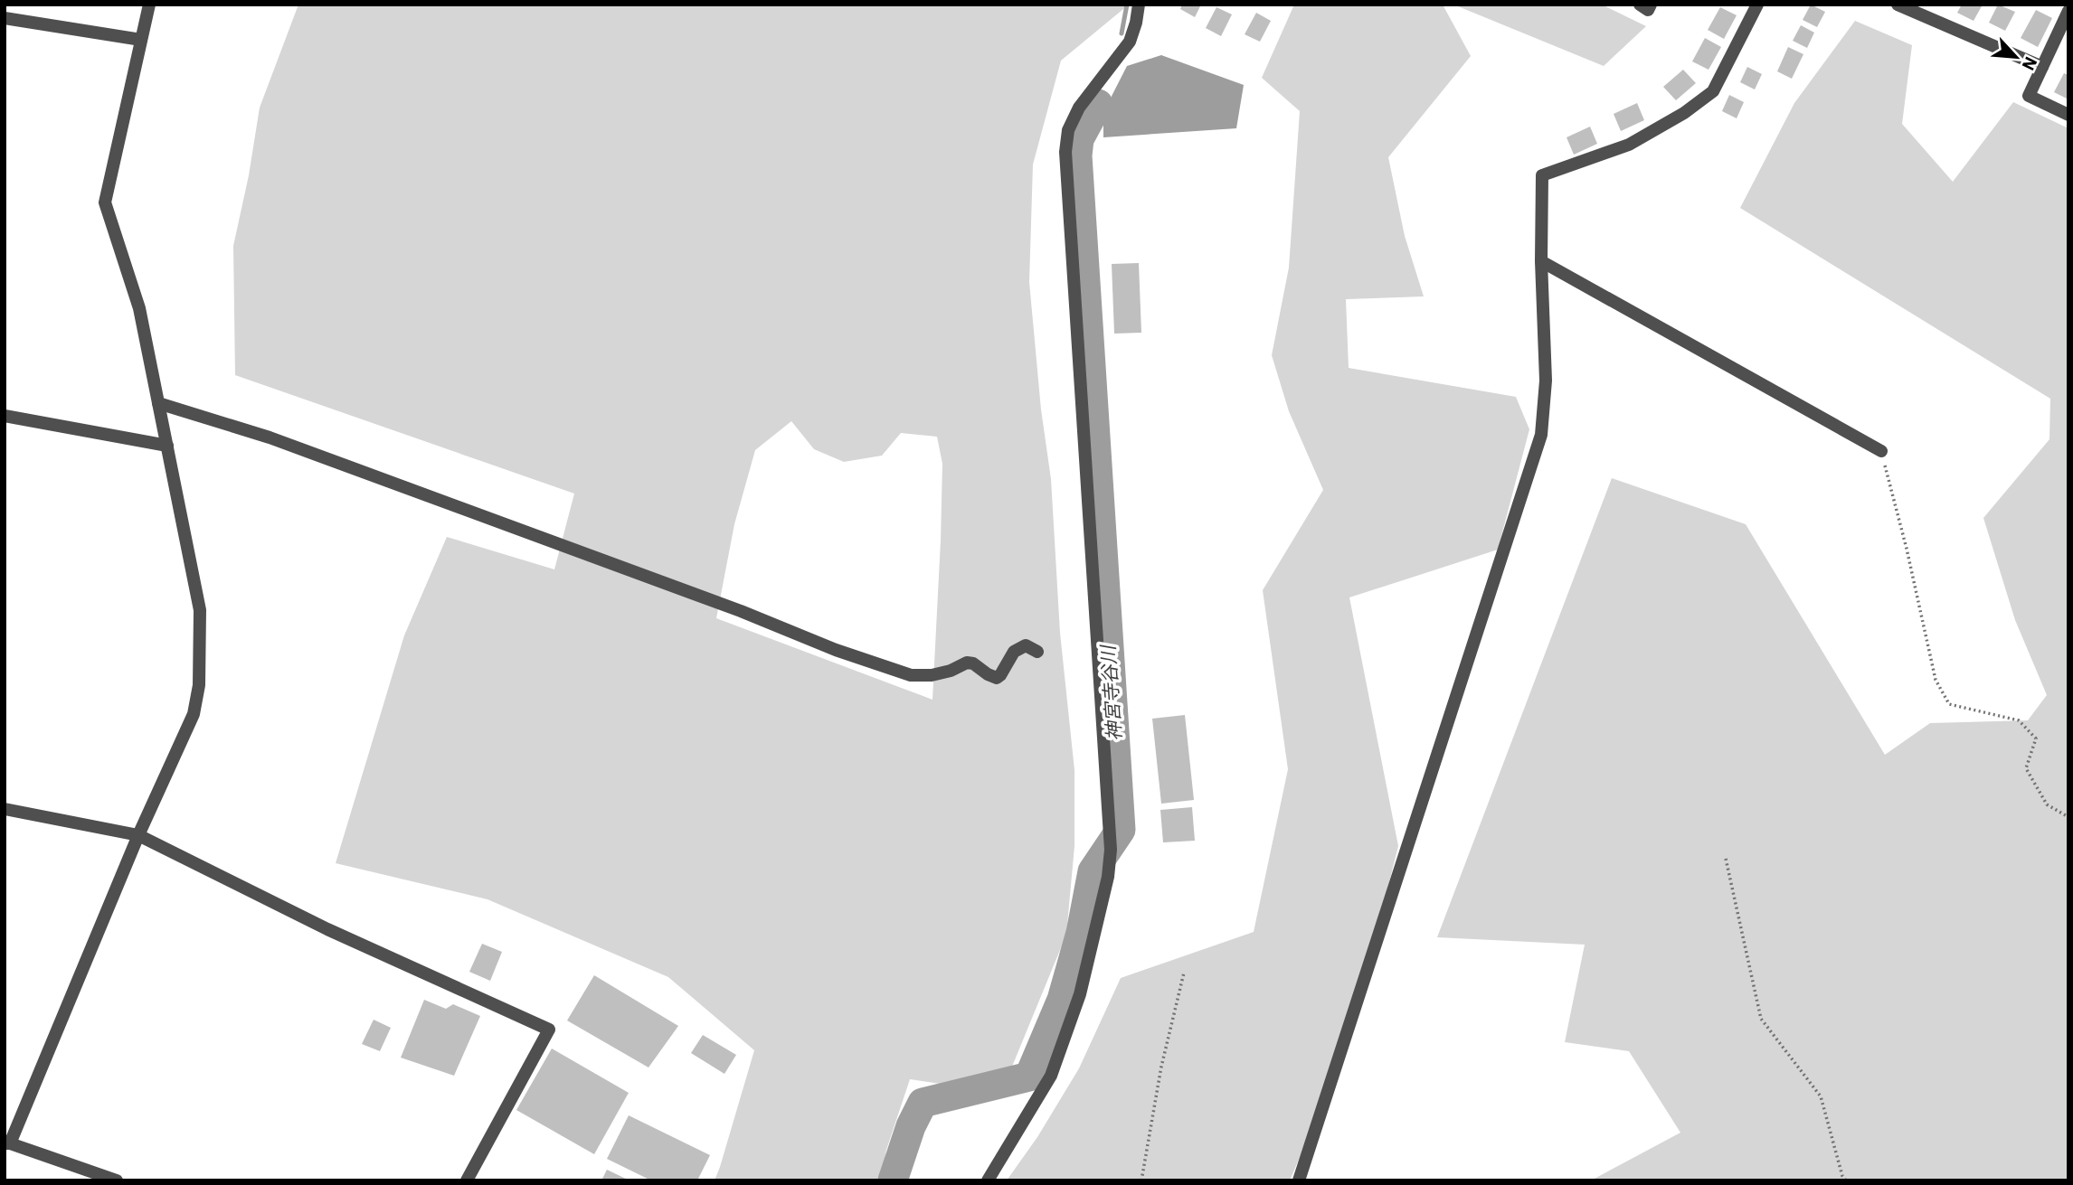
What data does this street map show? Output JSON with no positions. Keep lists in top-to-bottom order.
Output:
{
  "water": ["神宮寺谷川"],
  "north": "bottom right"
}
